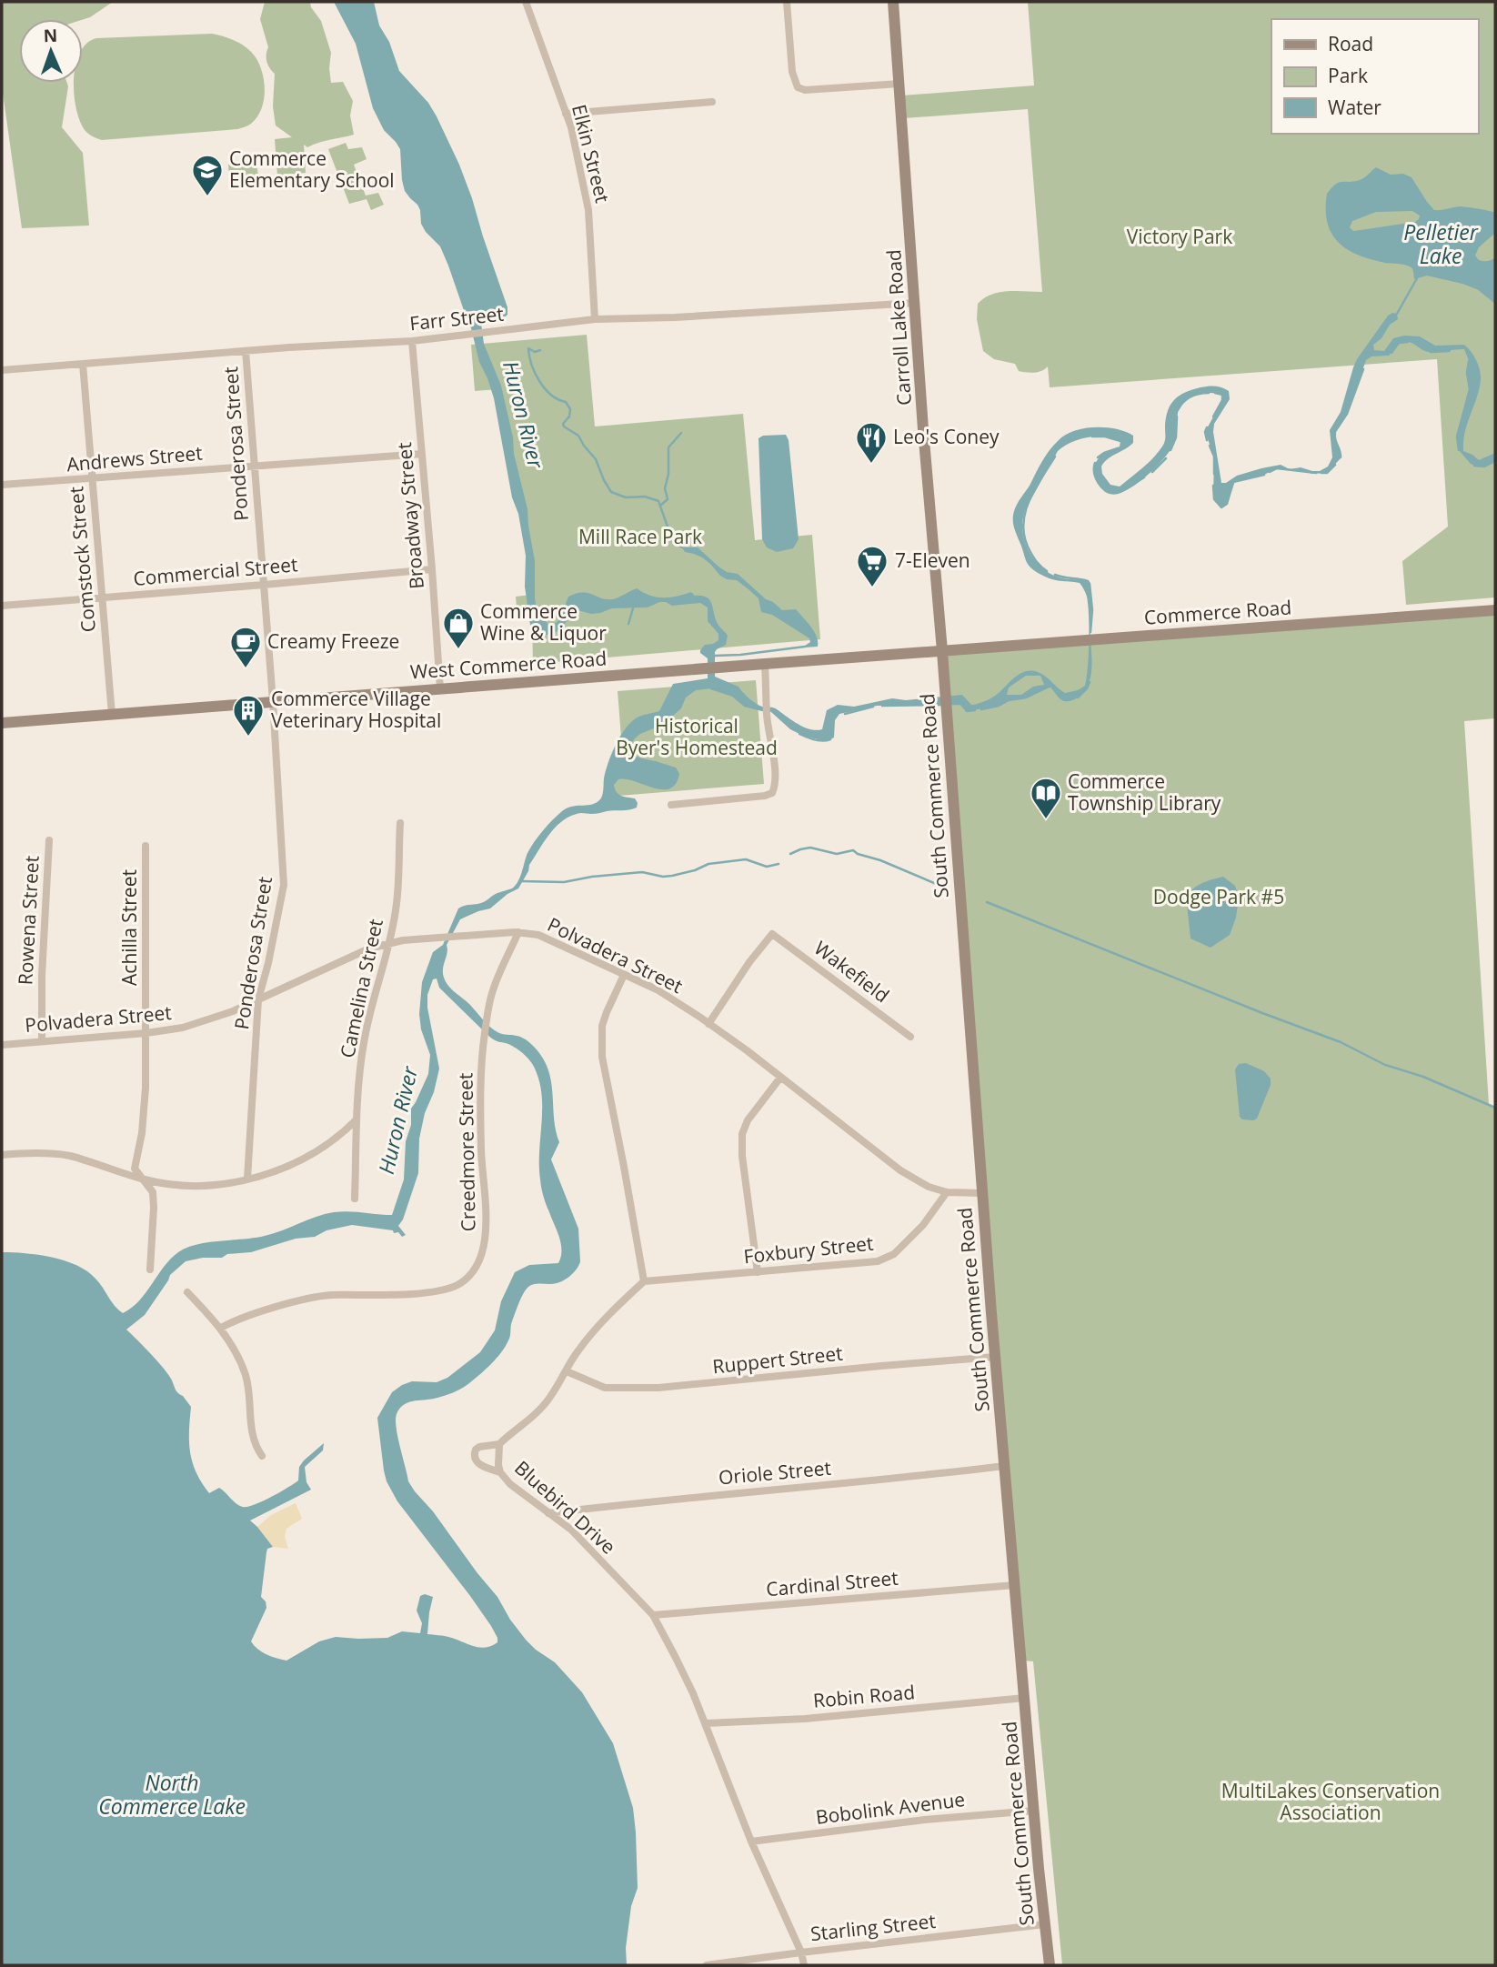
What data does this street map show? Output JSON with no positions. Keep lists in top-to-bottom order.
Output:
{
  "streets": {
    "street": [
      "Elkin Street",
      "Farr Street",
      "Carroll Lake Road",
      "Ponderosa Street",
      "Andrews Street",
      "Broadway Street",
      "Comstock Street",
      "Commercial Street",
      "Commerce Road",
      "West Commerce Road",
      "South Commerce Road",
      "Rowena Street",
      "Achilla Street",
      "Polvadera Street",
      "Wakefield",
      "Camelina Street",
      "Creedmore Street",
      "Foxbury Street",
      "Ruppert Street",
      "Oriole Street",
      "Bluebird Drive",
      "Cardinal Street",
      "Robin Road",
      "Bobolink Avenue",
      "Starling Street"
    ]
  },
  "crossings": [
    ["Elkin Street", "Farr Street"],
    ["Farr Street", "Carroll Lake Road"],
    ["Farr Street", "Ponderosa Street"],
    ["Farr Street", "Broadway Street"],
    ["Farr Street", "Comstock Street"],
    ["Carroll Lake Road", "Commerce Road"],
    ["Carroll Lake Road", "West Commerce Road"],
    ["Carroll Lake Road", "South Commerce Road"],
    ["Ponderosa Street", "Andrews Street"],
    ["Ponderosa Street", "Commercial Street"],
    ["Ponderosa Street", "West Commerce Road"],
    ["Ponderosa Street", "Polvadera Street"],
    ["Andrews Street", "Broadway Street"],
    ["Andrews Street", "Comstock Street"],
    ["Broadway Street", "Commercial Street"],
    ["Broadway Street", "West Commerce Road"],
    ["Comstock Street", "Commercial Street"],
    ["Comstock Street", "West Commerce Road"],
    ["Commerce Road", "West Commerce Road"],
    ["Commerce Road", "South Commerce Road"],
    ["West Commerce Road", "South Commerce Road"],
    ["South Commerce Road", "Polvadera Street"],
    ["South Commerce Road", "Ruppert Street"],
    ["South Commerce Road", "Oriole Street"],
    ["South Commerce Road", "Cardinal Street"],
    ["South Commerce Road", "Robin Road"],
    ["South Commerce Road", "Bobolink Avenue"],
    ["South Commerce Road", "Starling Street"],
    ["Rowena Street", "Polvadera Street"],
    ["Achilla Street", "Polvadera Street"],
    ["Polvadera Street", "Wakefield"],
    ["Polvadera Street", "Camelina Street"],
    ["Polvadera Street", "Creedmore Street"],
    ["Polvadera Street", "Foxbury Street"],
    ["Foxbury Street", "Bluebird Drive"],
    ["Ruppert Street", "Bluebird Drive"],
    ["Oriole Street", "Bluebird Drive"],
    ["Bluebird Drive", "Cardinal Street"],
    ["Bluebird Drive", "Robin Road"],
    ["Bluebird Drive", "Bobolink Avenue"],
    ["Bluebird Drive", "Starling Street"]
  ],
  "water": ["Pelletier Lake", "Huron River", "North Commerce Lake"],
  "parks": [
    "Victory Park",
    "Mill Race Park",
    "Historical Byer's Homestead",
    "Dodge Park #5",
    "MultiLakes Conservation Association"
  ],
  "places": {
    "school or university": ["Commerce Elementary School"],
    "restaurant": ["Leo's Coney"],
    "supermarket": ["7-Eleven"],
    "shop": ["Commerce Wine & Liquor"],
    "cafe": ["Creamy Freeze"],
    "building": ["Commerce Village Veterinary Hospital"],
    "library": ["Commerce Township Library"]
  },
  "legend": ["Road", "Park", "Water"],
  "north": "top"
}
